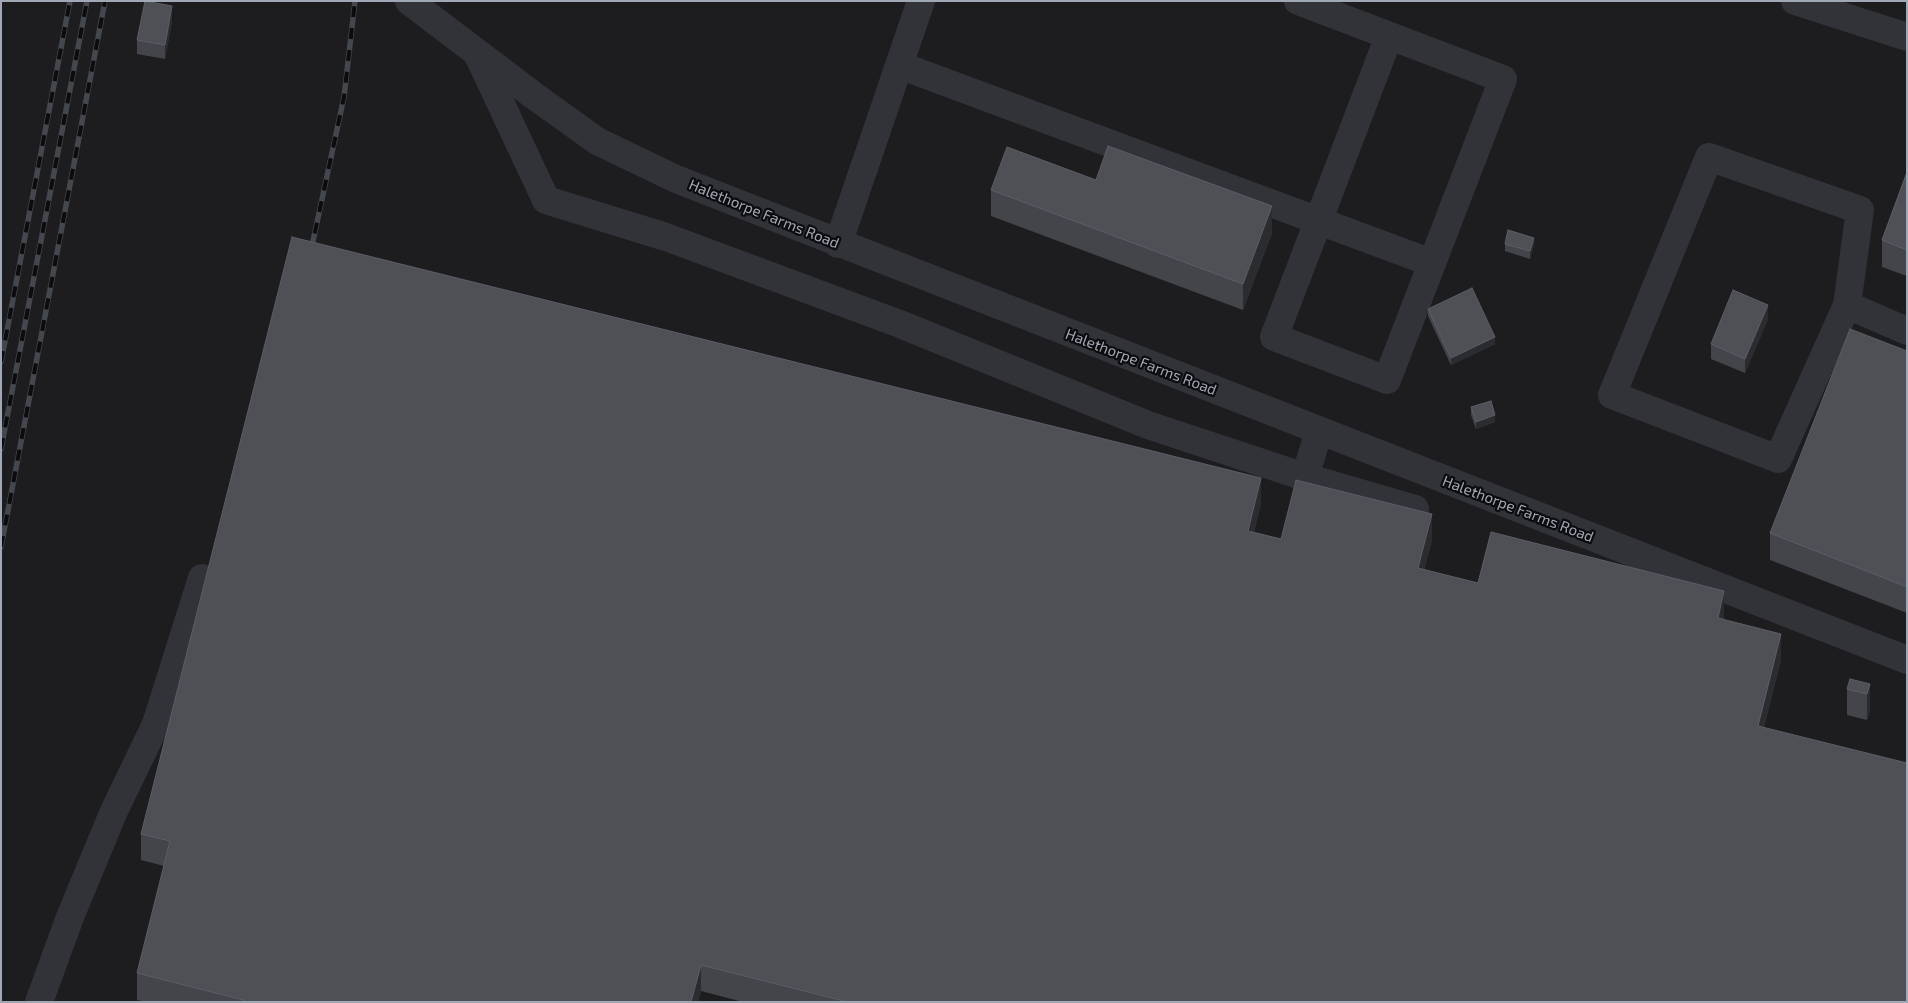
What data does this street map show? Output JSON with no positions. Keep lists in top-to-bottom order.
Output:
{
  "streets": {
    "street": ["Halethorpe Farms Road"]
  }
}
